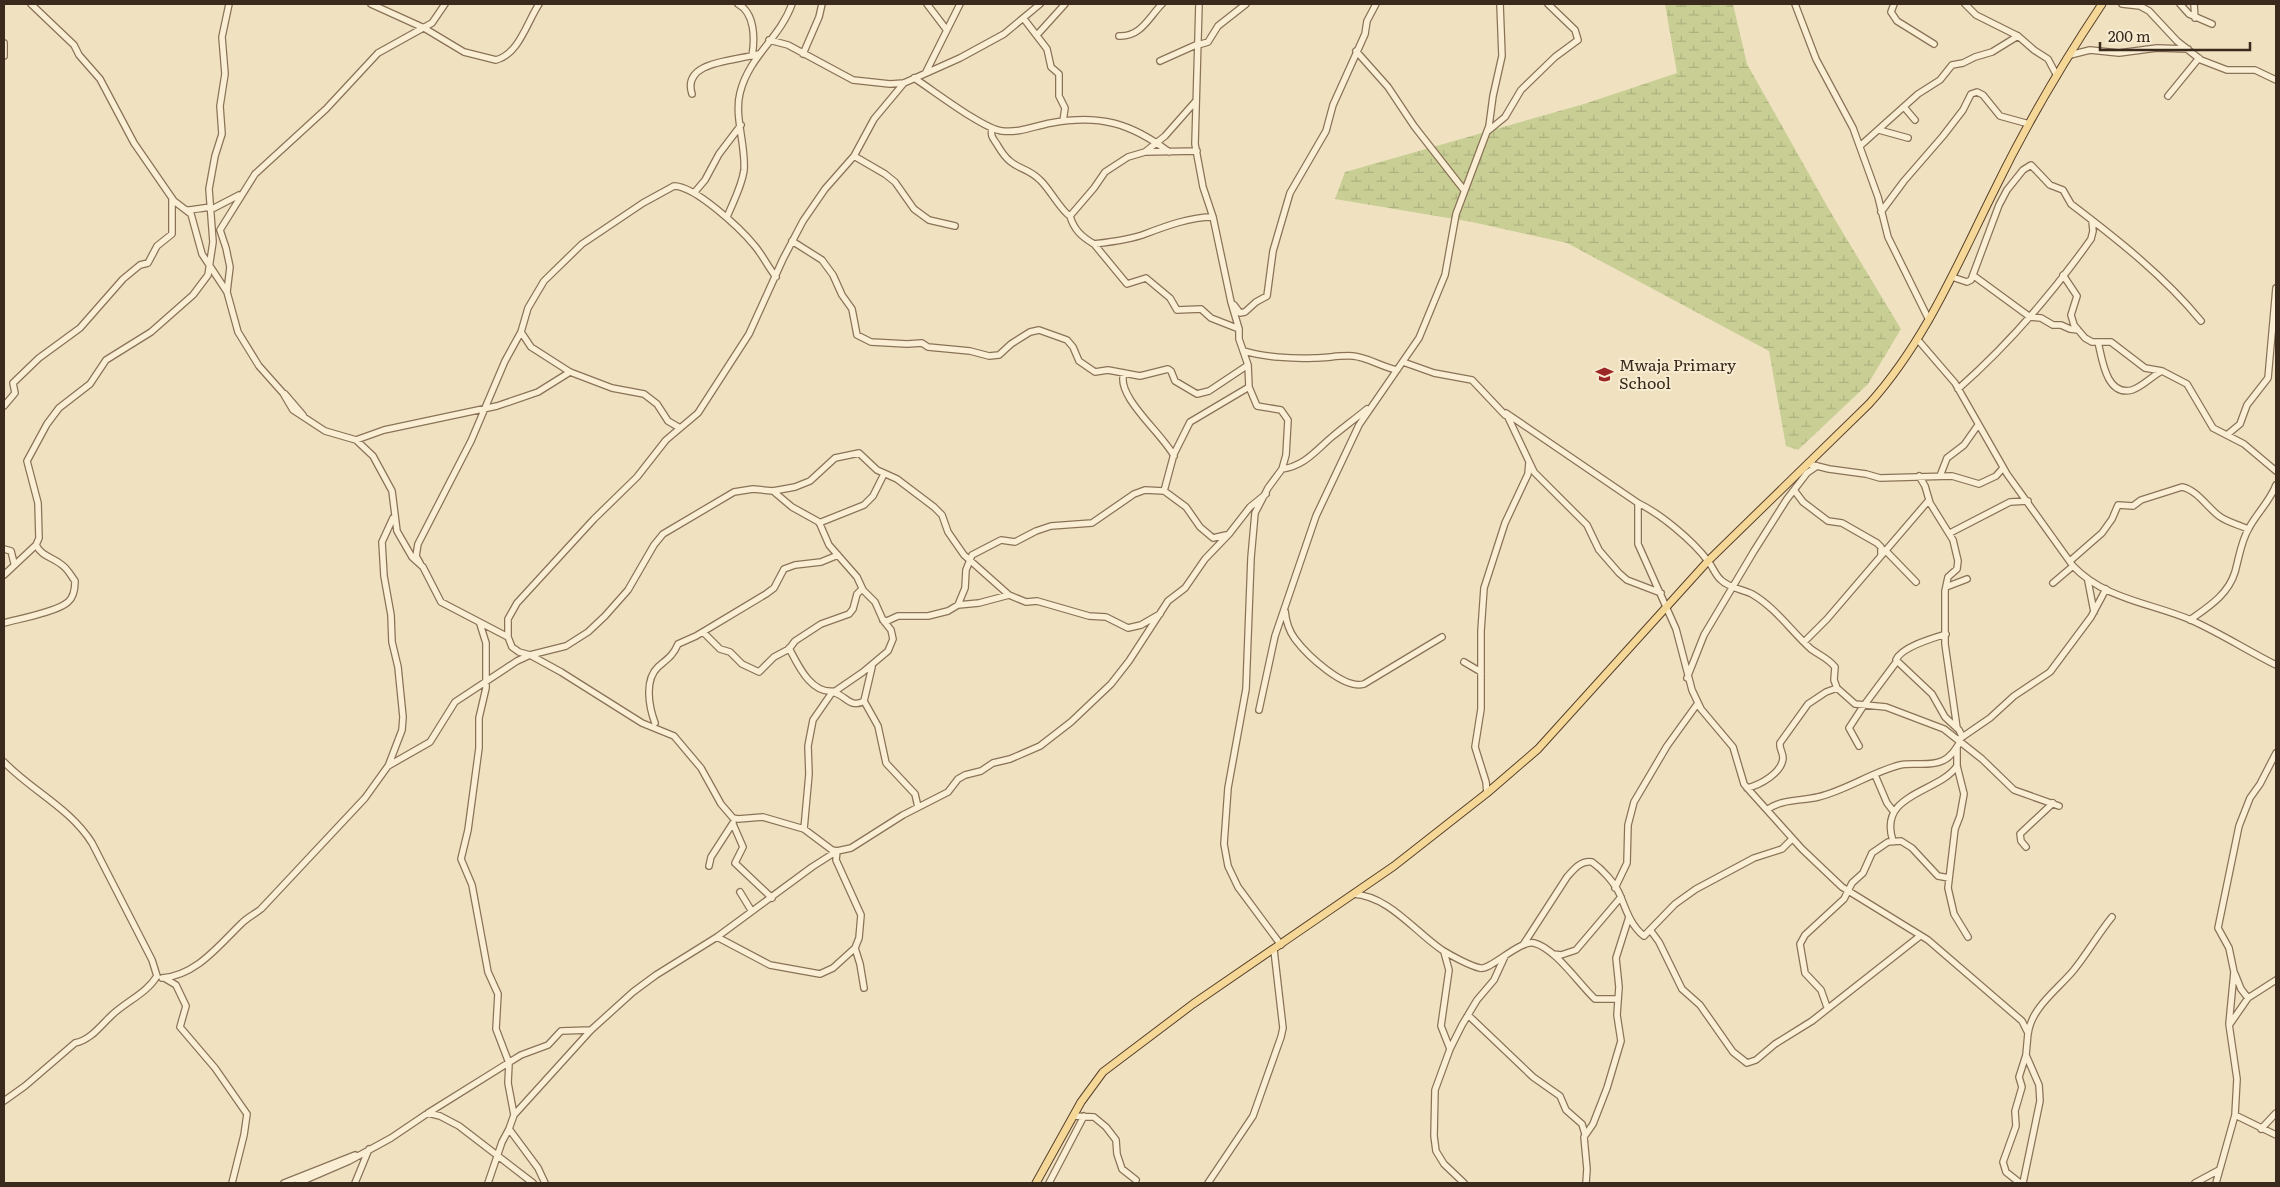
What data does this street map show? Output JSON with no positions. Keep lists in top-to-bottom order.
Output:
{
  "places": {
    "school or university": ["Mwaja Primary School"]
  },
  "scale_bar": "200 m"
}
